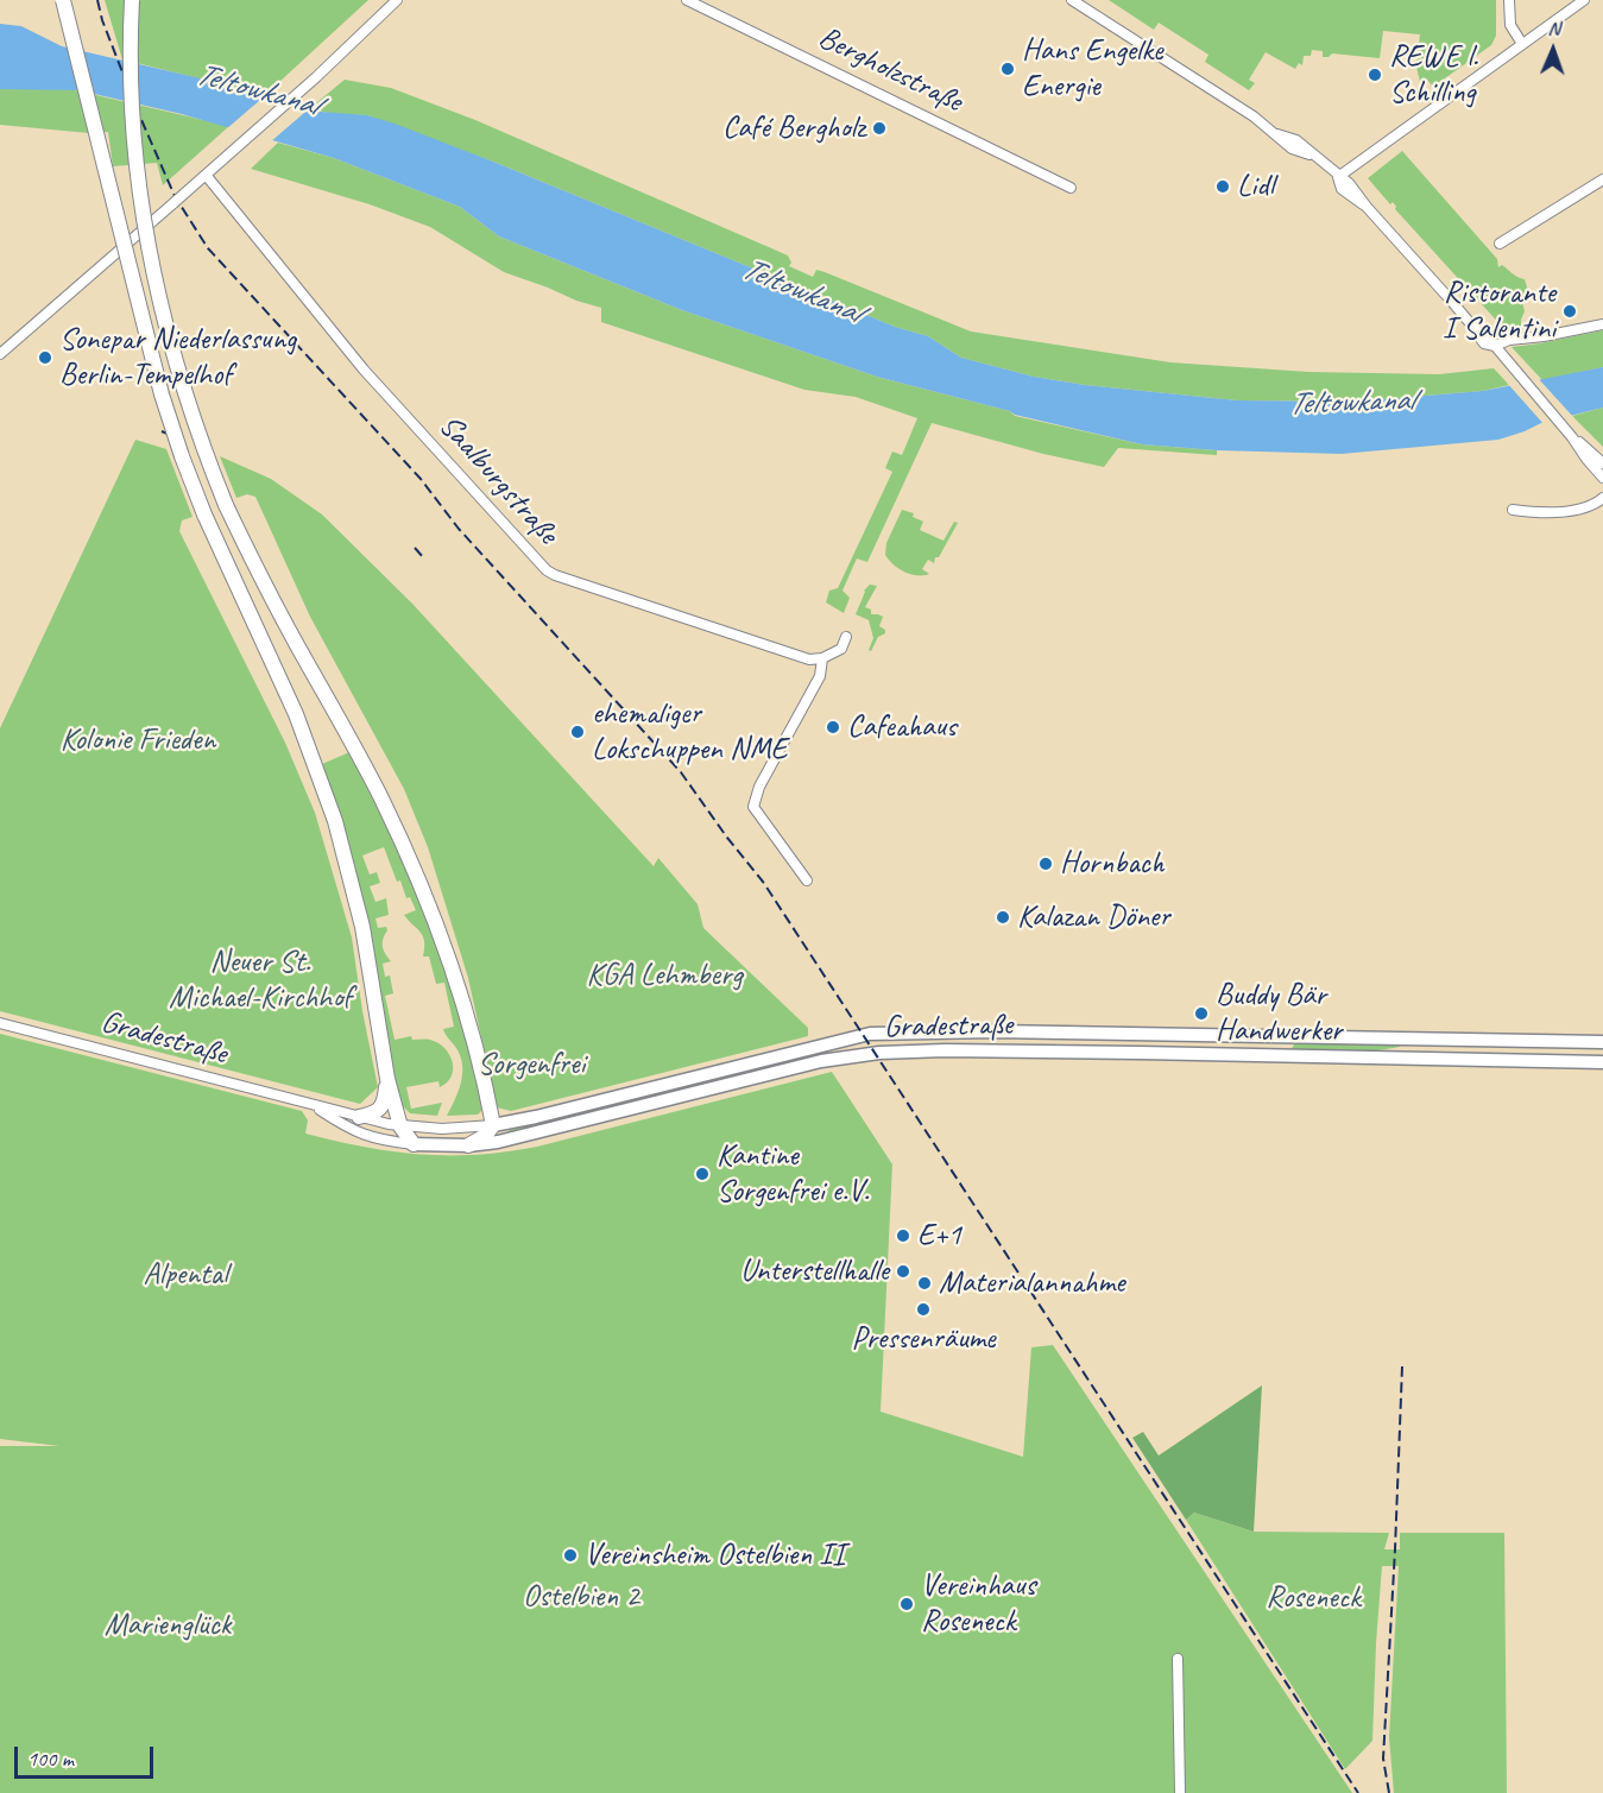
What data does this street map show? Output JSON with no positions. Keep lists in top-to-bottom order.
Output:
{
  "streets": {
    "main road": ["Gradestraße"],
    "street": ["Bergholzstraße", "Saalburgstraße"]
  },
  "water": ["Teltowkanal"],
  "parks": [
    "Kolonie Frieden",
    "Neuer St. Michael-Kirchhof",
    "KGA Lehmberg",
    "Sorgenfrei",
    "Alpental",
    "Ostelbien 2",
    "Roseneck",
    "Marienglück"
  ],
  "places": [
    "Hans Engelke Energie",
    "REWE l. Schilling",
    "Café Bergholz",
    "Lidl",
    "Ristorante I Salentini",
    "Sonepar Niederlassung Berlin-Tempelhof",
    "Cafeahaus",
    "ehemaliger Lokschuppen NME",
    "Hornbach",
    "Kalazan Döner",
    "Buddy Bär Handwerker",
    "Kantine Sorgenfrei e.V.",
    "E+1",
    "Unterstellhalle",
    "Materialannahme",
    "Pressenräume",
    "Vereinsheim Ostelbien II",
    "Vereinhaus Roseneck"
  ],
  "scale_bar": "100 m",
  "north": "top"
}
